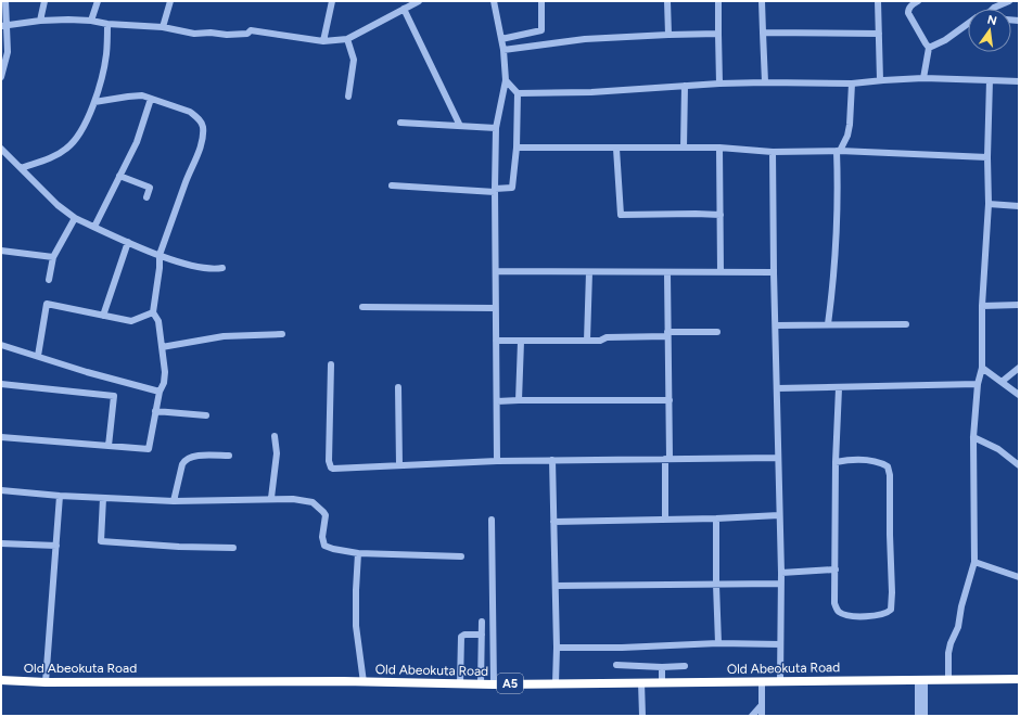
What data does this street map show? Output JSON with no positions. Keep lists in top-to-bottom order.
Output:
{
  "streets": {
    "highway": ["Old Abeokuta Road", "A5"]
  },
  "north": "top"
}
